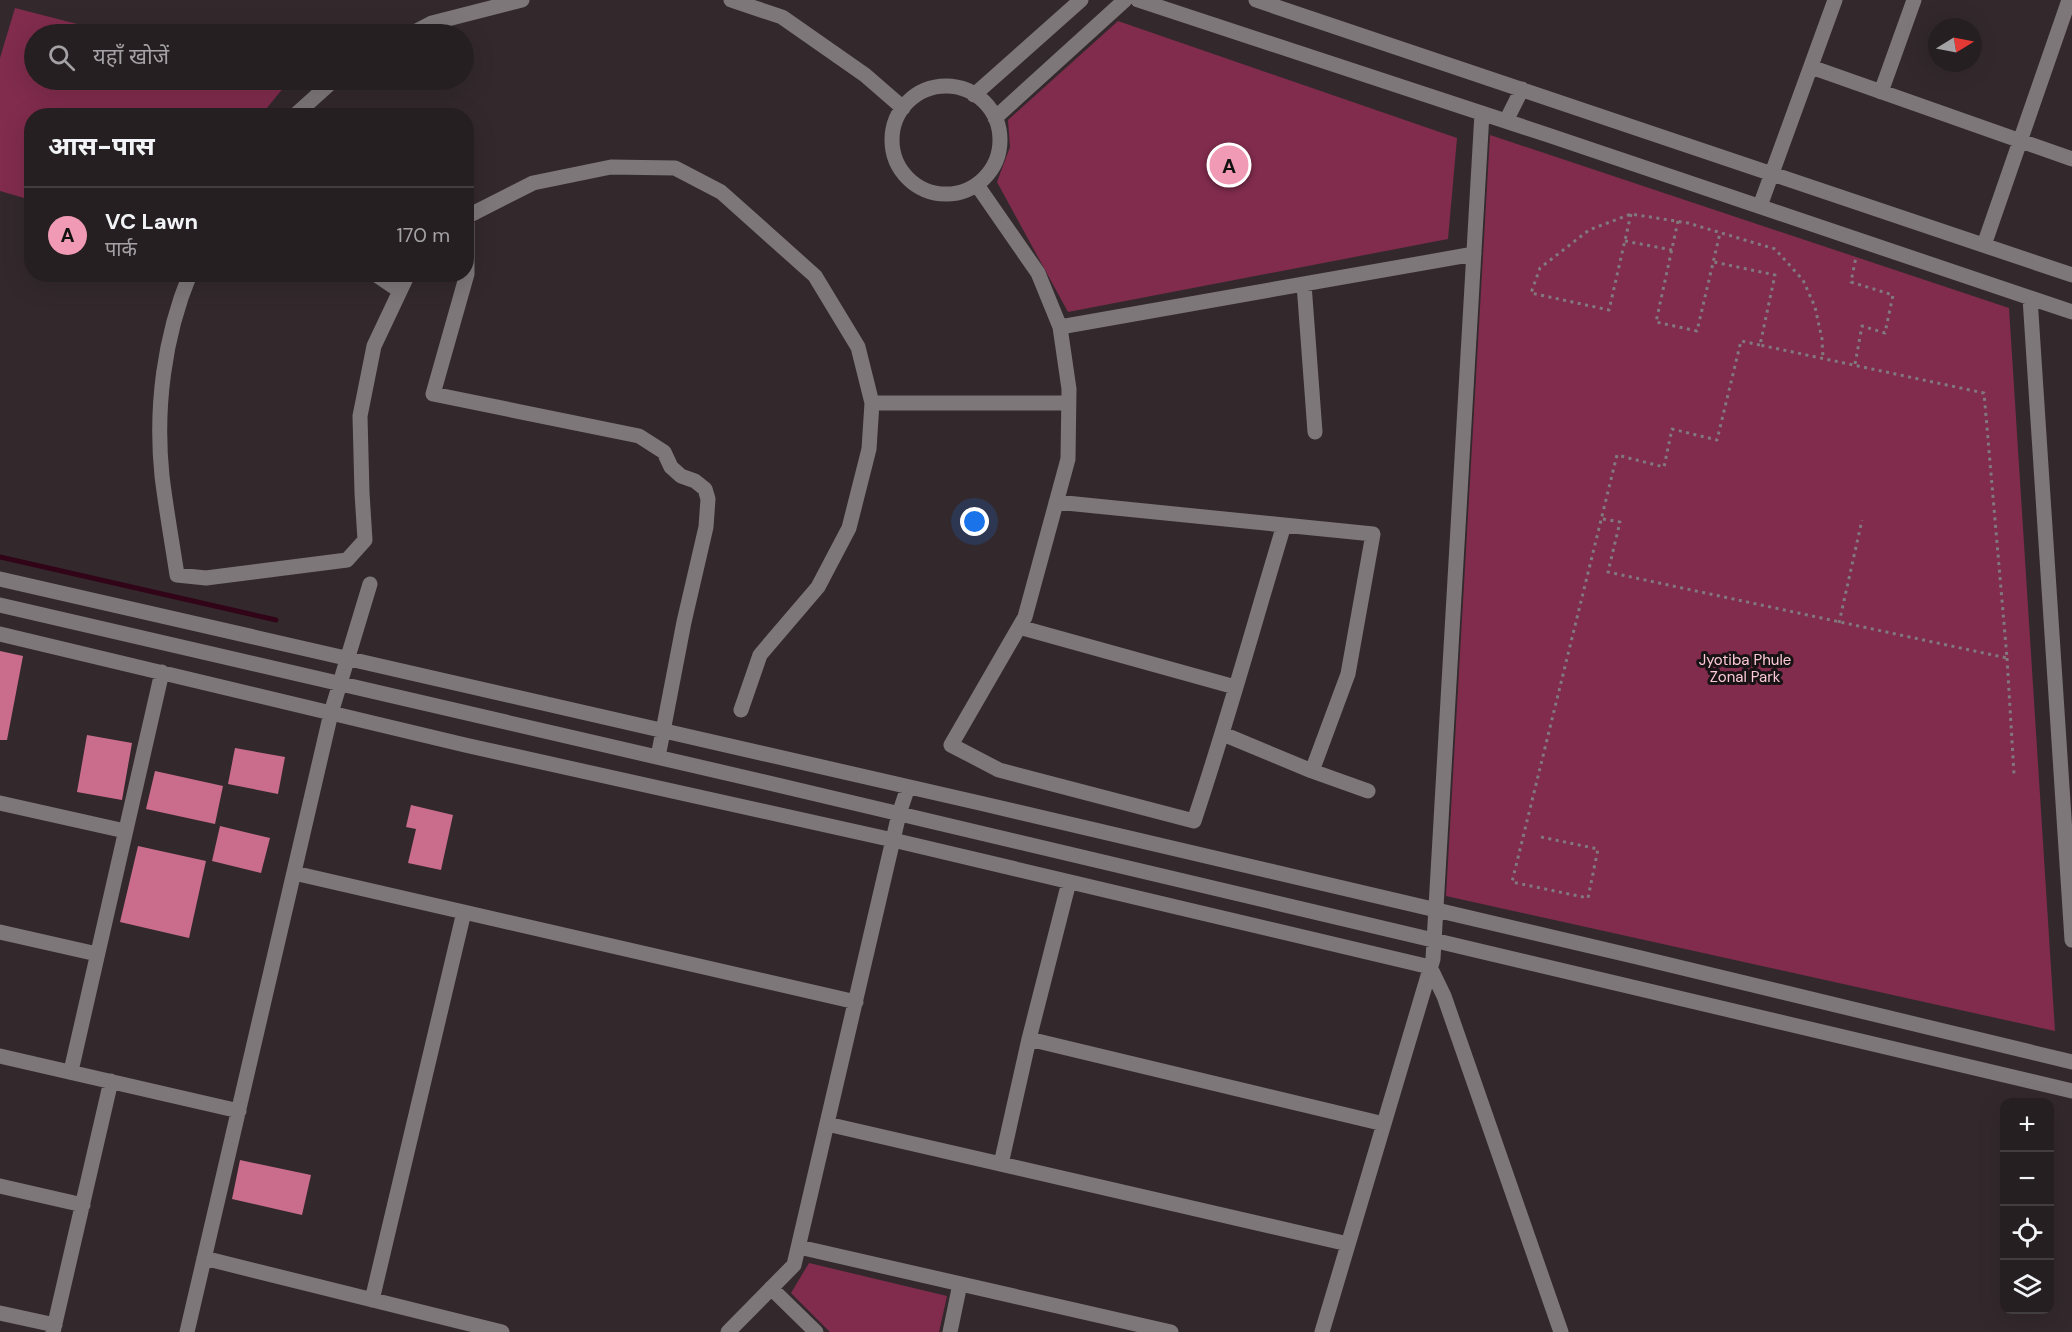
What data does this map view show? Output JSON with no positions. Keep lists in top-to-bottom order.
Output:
{
  "parks": ["Jyotiba Phule Zonal Park"],
  "north": "right",
  "page": {
    "search": "यहाँ खोजें",
    "heading": "आस-पास",
    "pins": "A",
    "list": [
      {
        "mark": "A",
        "name": "VC Lawn",
        "note": "पार्क",
        "value": "170 m"
      }
    ],
    "map_buttons": ["+", "−"]
  }
}
